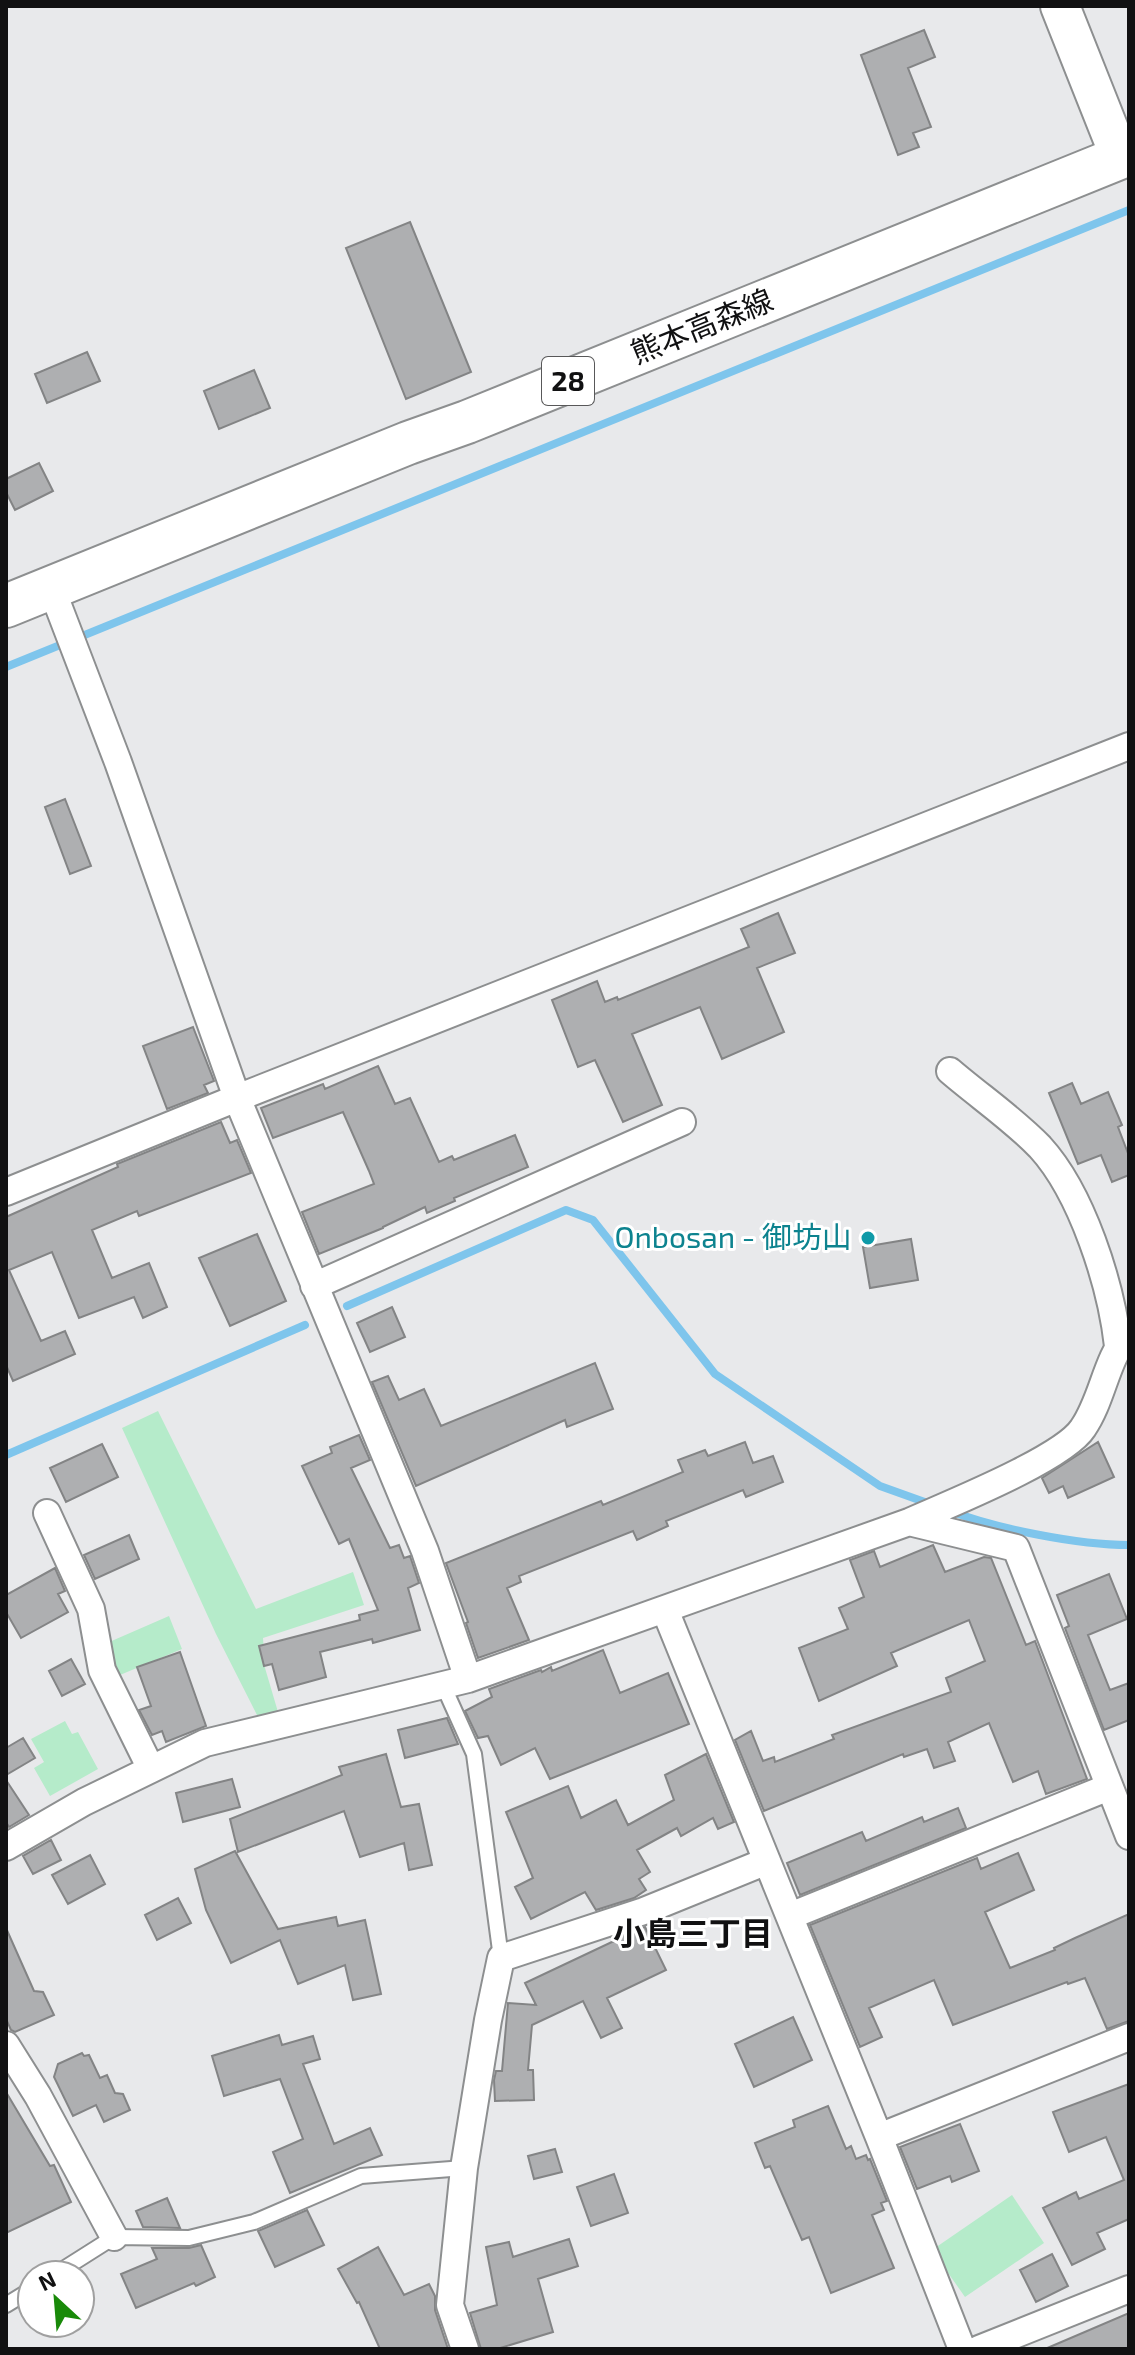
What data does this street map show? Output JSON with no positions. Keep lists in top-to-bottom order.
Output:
{
  "streets": {
    "main road": ["熊本高森線", "28"]
  },
  "districts": ["小島三丁目"],
  "places": ["Onbosan - 御坊山"],
  "north": "top left"
}
